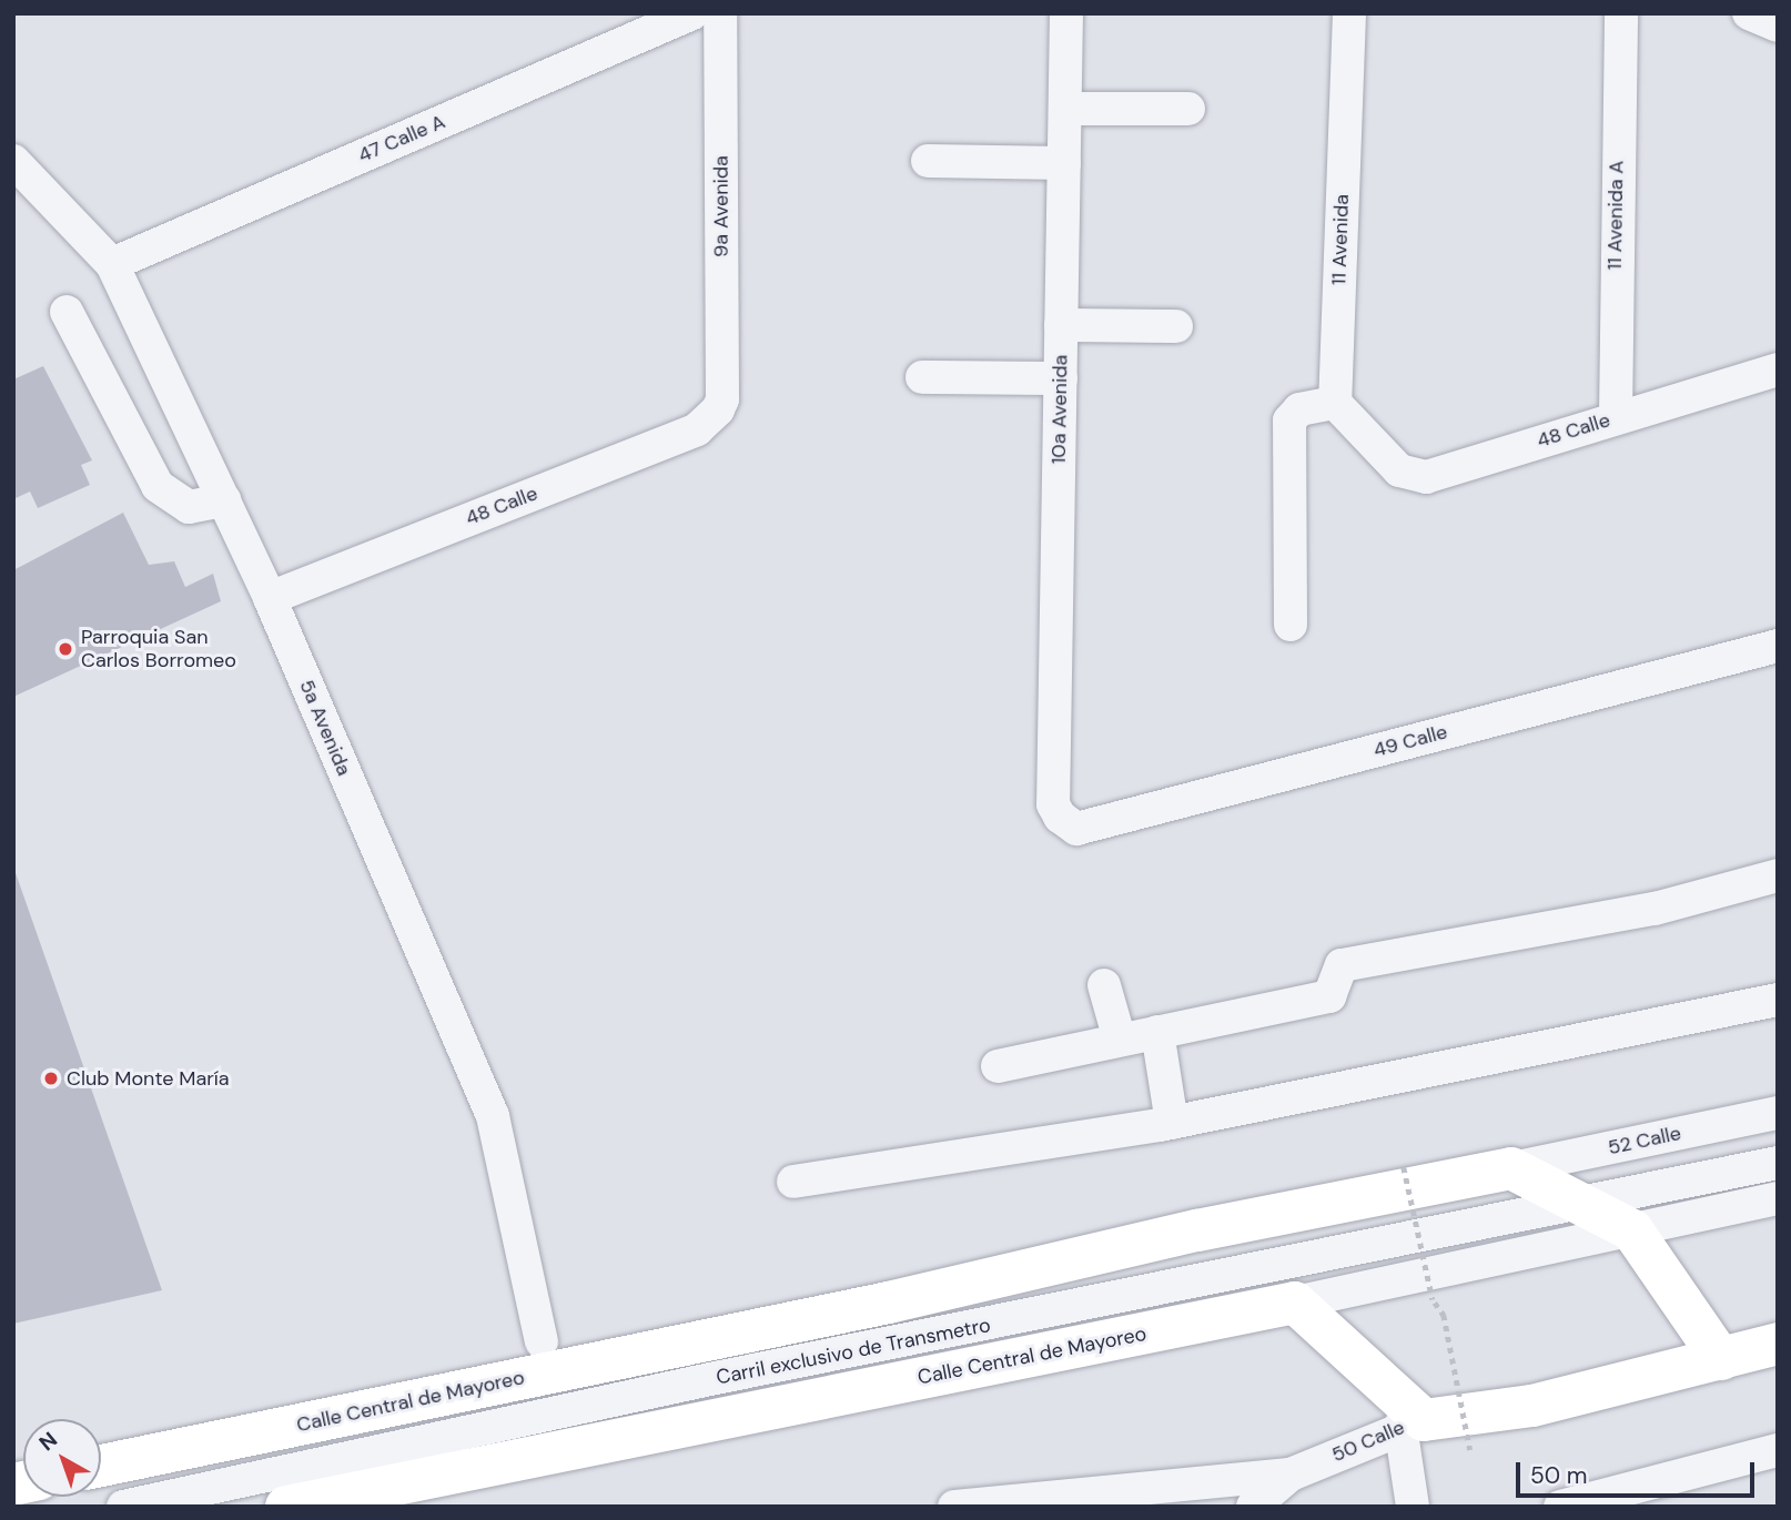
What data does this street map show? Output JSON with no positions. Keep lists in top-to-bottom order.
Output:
{
  "streets": {
    "main road": ["Calle Central de Mayoreo", "50 Calle"],
    "street": [
      "47 Calle A",
      "9a Avenida",
      "11 Avenida A",
      "11 Avenida",
      "10a Avenida",
      "48 Calle",
      "5a Avenida",
      "49 Calle",
      "52 Calle",
      "Carril exclusivo de Transmetro"
    ]
  },
  "crossings": [
    ["47 Calle A", "5a Avenida"],
    ["9a Avenida", "48 Calle"],
    ["11 Avenida A", "48 Calle"],
    ["11 Avenida", "48 Calle"],
    ["10a Avenida", "49 Calle"],
    ["48 Calle", "5a Avenida"],
    ["52 Calle", "Calle Central de Mayoreo"]
  ],
  "places": ["Parroquia San Carlos Borromeo", "Club Monte María"],
  "scale_bar": "50 m",
  "north": "top left"
}
